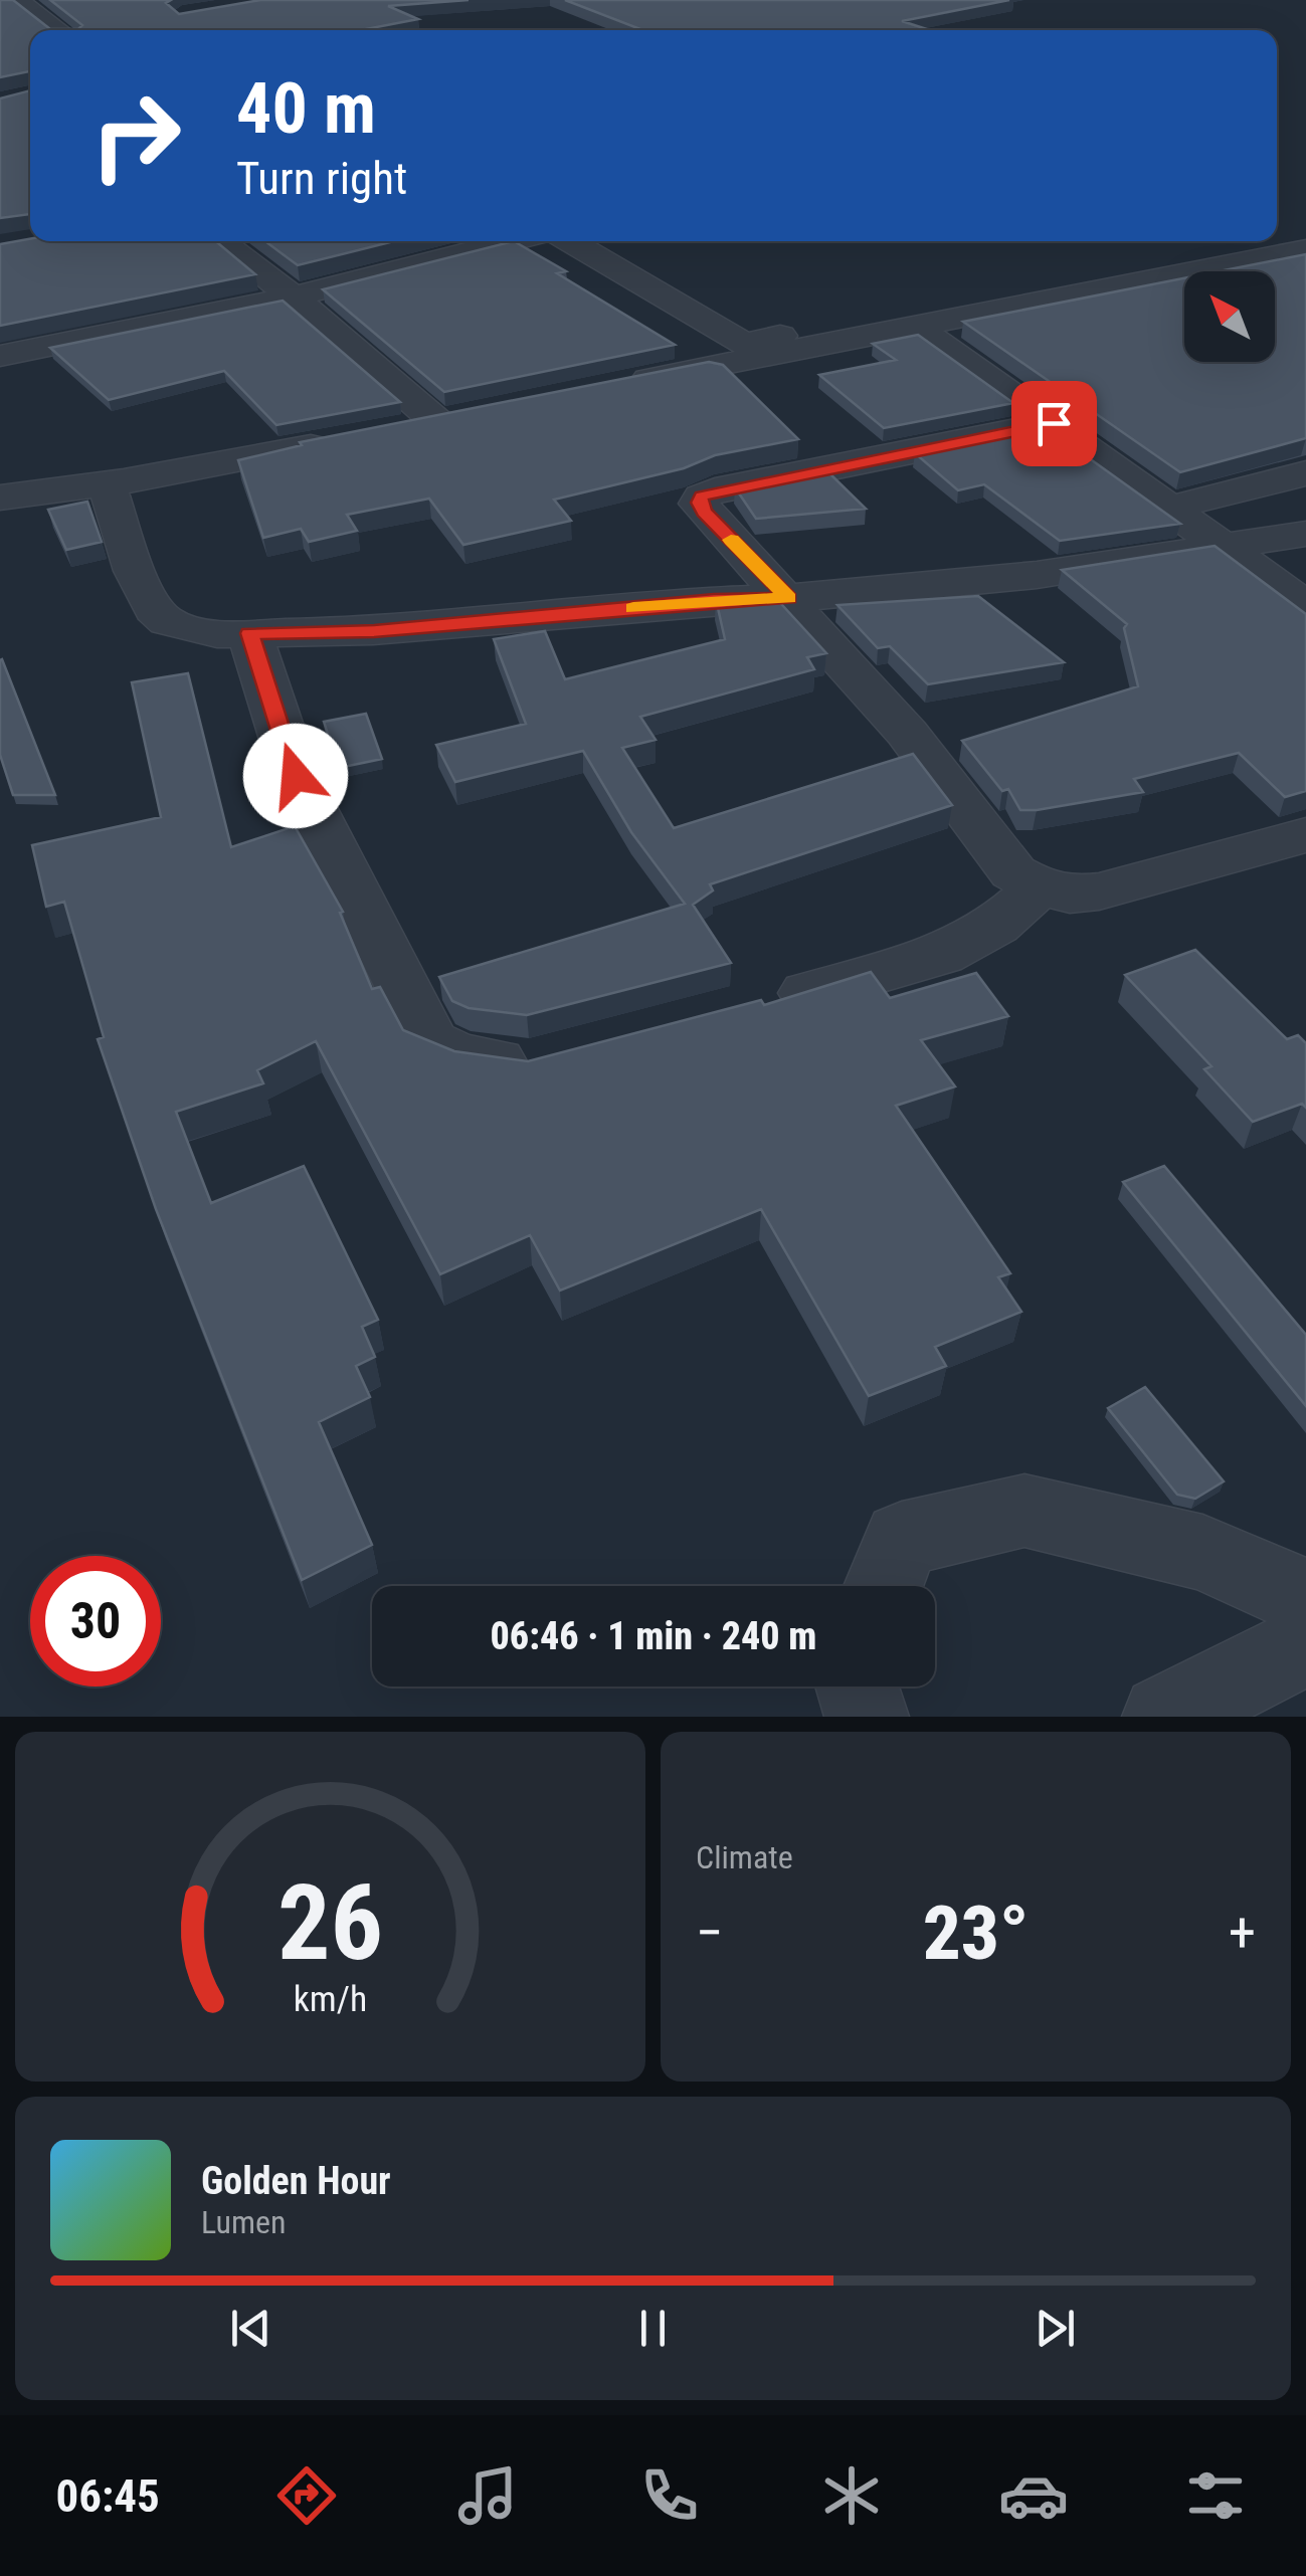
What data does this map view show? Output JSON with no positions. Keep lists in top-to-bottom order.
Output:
{
  "north": "top left",
  "page": {
    "turn": ["40 m", "Turn right"],
    "limit": "30",
    "trip": "06:46 · 1 min · 240 m",
    "tile": "Climate",
    "heat": ["−", "23°", "+"],
    "song": ["Golden Hour", "Lumen"],
    "tabs": "06:45",
    "gauge": ["26", "km/h"]
  }
}
